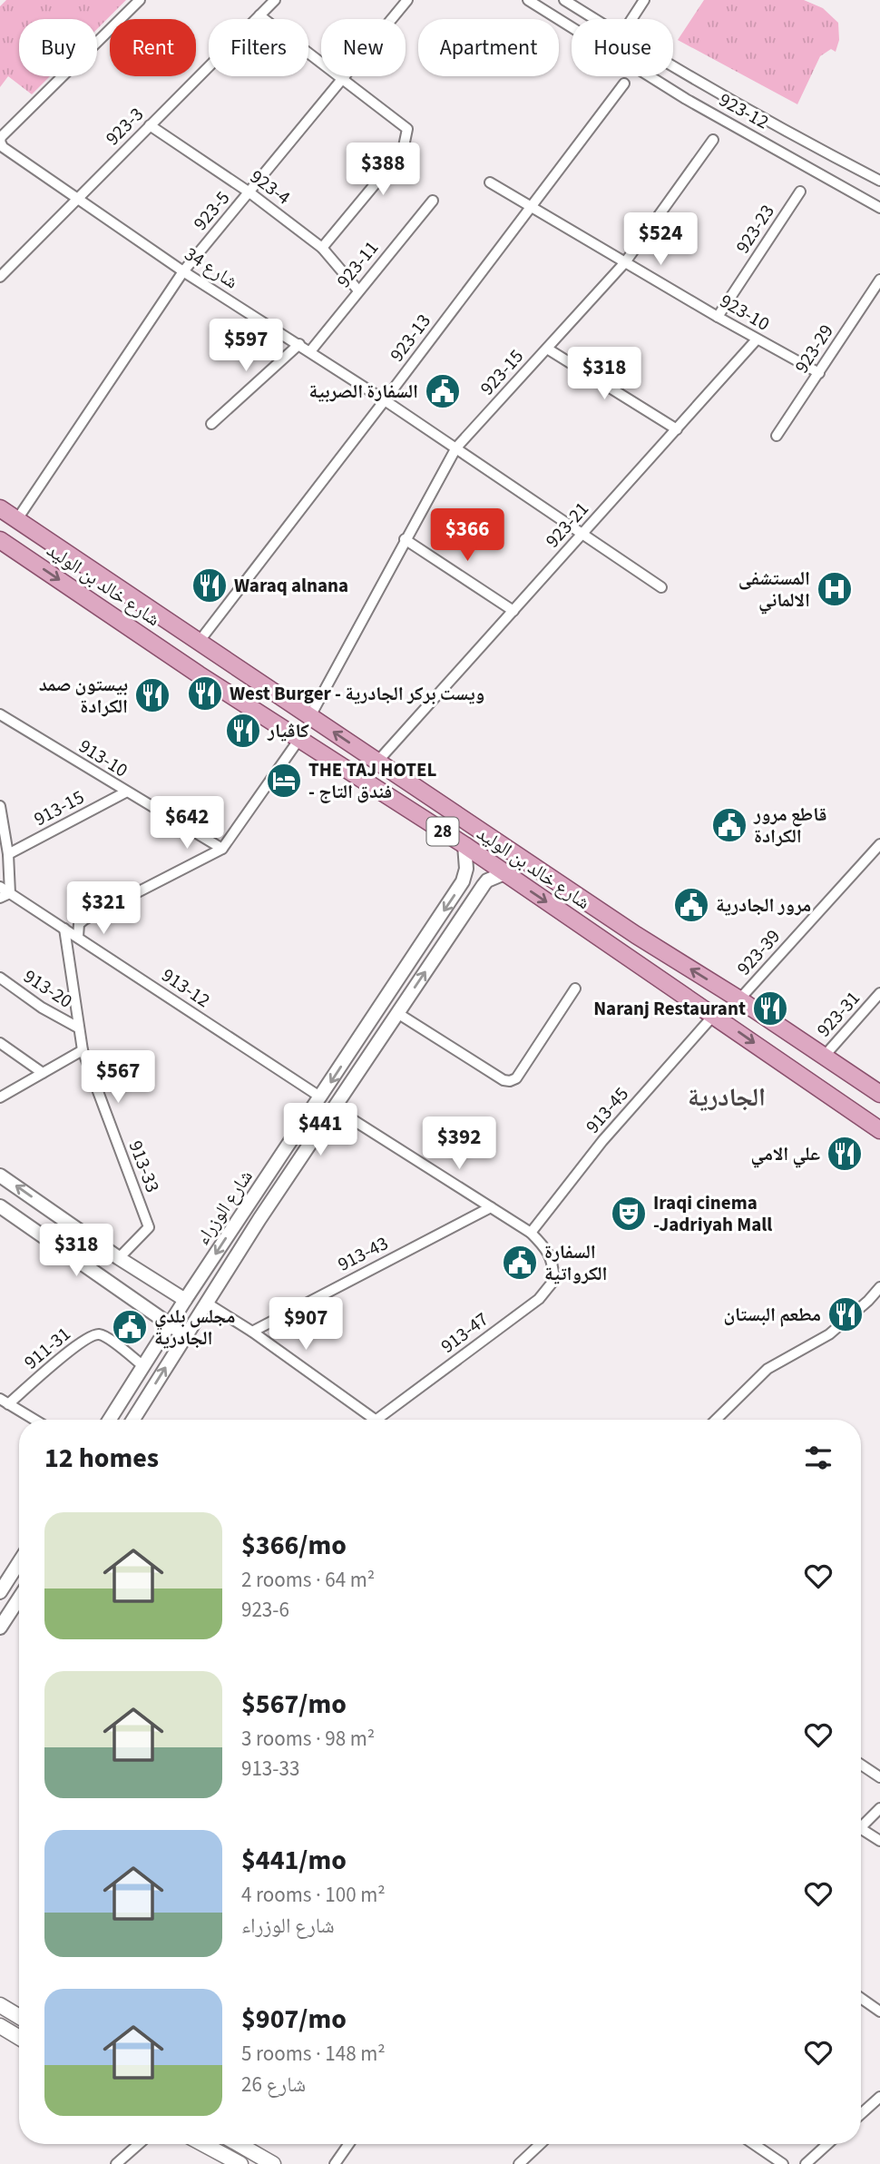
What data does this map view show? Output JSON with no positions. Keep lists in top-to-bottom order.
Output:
{
  "streets": {
    "main road": ["شارع خالد بن الوليد", "28"],
    "street": [
      "923-12",
      "923-3",
      "923-4",
      "923-5",
      "923-23",
      "923-11",
      "شارع 34",
      "923-10",
      "923-13",
      "923-29",
      "923-15",
      "923-21",
      "913-10",
      "913-15",
      "923-39",
      "913-12",
      "913-20",
      "923-31",
      "913-45",
      "913-33",
      "شارع الوزراء",
      "913-43",
      "913-47",
      "911-31"
    ]
  },
  "crossings": [
    ["923-3", "923-4"],
    ["923-3", "شارع 34"],
    ["923-4", "923-5"],
    ["923-4", "923-11"],
    ["923-5", "شارع 34"],
    ["923-5", "شارع خالد بن الوليد"],
    ["923-23", "923-10"],
    ["923-11", "شارع 34"],
    ["شارع 34", "923-13"],
    ["شارع 34", "923-15"],
    ["شارع 34", "923-21"],
    ["923-10", "923-13"],
    ["923-10", "923-29"],
    ["923-10", "923-15"],
    ["923-10", "923-21"],
    ["923-13", "شارع خالد بن الوليد"],
    ["923-15", "شارع خالد بن الوليد"],
    ["923-21", "شارع خالد بن الوليد"],
    ["شارع خالد بن الوليد", "923-39"],
    ["شارع خالد بن الوليد", "923-31"],
    ["شارع خالد بن الوليد", "913-45"],
    ["شارع خالد بن الوليد", "شارع الوزراء"],
    ["913-10", "913-15"],
    ["913-12", "913-33"],
    ["913-12", "شارع الوزراء"],
    ["913-20", "913-33"],
    ["913-45", "913-47"],
    ["شارع الوزراء", "911-31"]
  ],
  "districts": ["الجادرية"],
  "places": {
    "public building": [
      "السفارة الصربية",
      "قاطع مرور الكرادة",
      "مرور الجادرية",
      "السفارة الكرواتية",
      "مجلس بلدي الجادرية"
    ],
    "restaurant": [
      "Waraq alnana",
      "West Burger - ويست بركر الجادرية",
      "بيستون صمد الكرادة",
      "كاڤيار",
      "Naranj Restaurant",
      "علي الامي",
      "مطعم البستان"
    ],
    "hospital": ["المستشفى الالماني"],
    "hotel": ["THE TAJ HOTEL - فندق التاج"],
    "theatre": ["Iraqi cinema -Jadriyah Mall"]
  },
  "page": {
    "chip": [
      "Buy",
      "Rent",
      "Filters",
      "New",
      "Apartment",
      "House"
    ],
    "price": [
      "$388",
      "$524",
      "$597",
      "$318",
      "$366",
      "$642",
      "$321",
      "$567",
      "$441",
      "$392",
      "$318",
      "$907"
    ],
    "heading": "12 homes",
    "list": [
      {
        "name": "$366/mo",
        "note": "2 rooms · 64 m² · 923-6"
      },
      {
        "name": "$567/mo",
        "note": "3 rooms · 98 m² · 913-33"
      },
      {
        "name": "$441/mo",
        "note": "4 rooms · 100 m² · شارع الوزراء"
      },
      {
        "name": "$907/mo",
        "note": "5 rooms · 148 m² · شارع 26"
      }
    ]
  }
}
